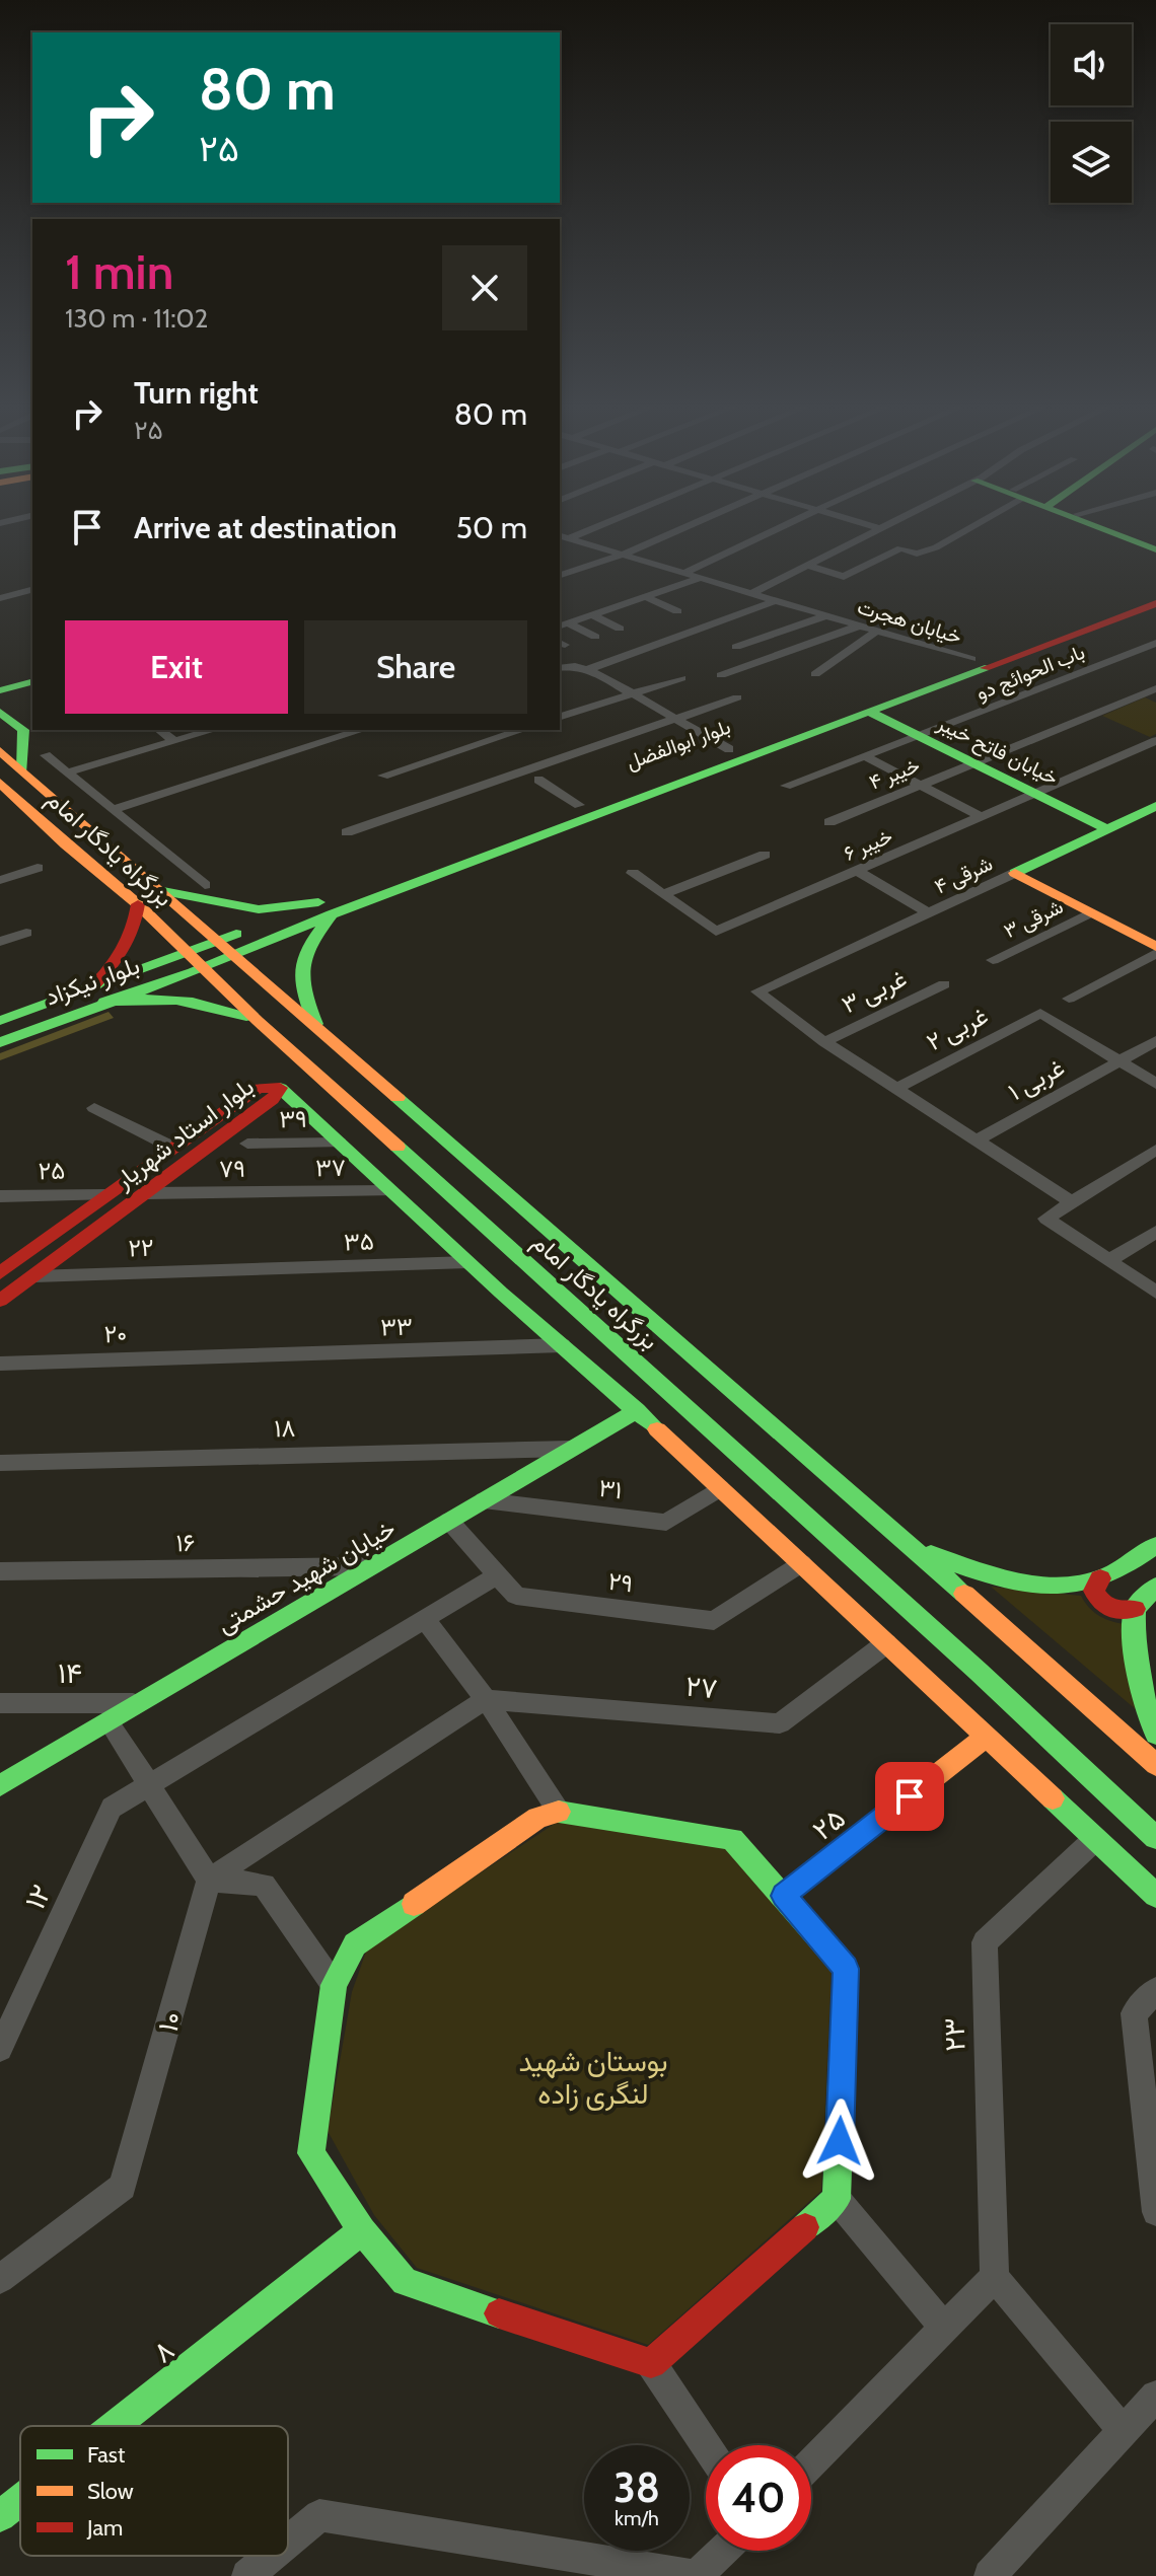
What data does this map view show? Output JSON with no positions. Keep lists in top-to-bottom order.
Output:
{
  "streets": {
    "main road": [
      "بلوار ابوالفضل",
      "خیابان فاتح خیبر",
      "بزرگراه یادگار امام",
      "بلوار نیکزاد",
      "بلوار استاد شهریار",
      "۲۵",
      "خیابان شهید حشمتی",
      "۸"
    ],
    "street": [
      "خیابان هجرت",
      "باب الحوائج دو",
      "خیبر ۴",
      "خیبر ۶",
      "۴ شرقی",
      "۳ شرقی",
      "۳ غربی",
      "۲ غربی",
      "۱ غربی",
      "۳۹",
      "۳۷",
      "۷۹",
      "۳۵",
      "۲۲",
      "۳۳",
      "۲۰",
      "۱۸",
      "۳۱",
      "۱۶",
      "۲۹",
      "۱۴",
      "۲۷",
      "۱۲",
      "۱۰",
      "۲۳"
    ]
  },
  "crossings": [
    ["خیابان هجرت", "بلوار ابوالفضل"],
    ["باب الحوائج دو", "خیابان فاتح خیبر"],
    ["بلوار ابوالفضل", "خیابان فاتح خیبر"],
    ["بلوار ابوالفضل", "بزرگراه یادگار امام"],
    ["بلوار ابوالفضل", "بلوار نیکزاد"],
    ["خیابان فاتح خیبر", "خیبر ۴"],
    ["خیابان فاتح خیبر", "خیبر ۶"],
    ["بزرگراه یادگار امام", "بلوار نیکزاد"],
    ["بزرگراه یادگار امام", "۲۹"],
    ["۴ شرقی", "۳ غربی"],
    ["۲ غربی", "۱ غربی"],
    ["بلوار استاد شهریار", "۷۹"],
    ["بلوار استاد شهریار", "۲۵"],
    ["بلوار استاد شهریار", "۲۲"],
    ["۳۷", "۷۹"],
    ["۳۵", "۲۲"],
    ["۳۳", "۲۰"],
    ["۱۸", "خیابان شهید حشمتی"],
    ["۳۱", "خیابان شهید حشمتی"],
    ["۱۶", "خیابان شهید حشمتی"],
    ["خیابان شهید حشمتی", "۲۹"],
    ["خیابان شهید حشمتی", "۱۴"],
    ["۲۹", "۱۲"]
  ],
  "parks": ["بوستان شهید لنگری زاده"],
  "legend": ["Fast", "Slow", "Jam"],
  "page": {
    "turn": ["80 m", "۲۵"],
    "heading": ["1 min", "130 m · 11:02"],
    "list": [
      {
        "name": "Turn right",
        "note": "۲۵",
        "value": "80 m"
      },
      {
        "name": "Arrive at destination",
        "value": "50 m"
      }
    ],
    "buttons": ["Exit", "Share"],
    "speed": "38 km/h",
    "limit": "40"
  }
}
